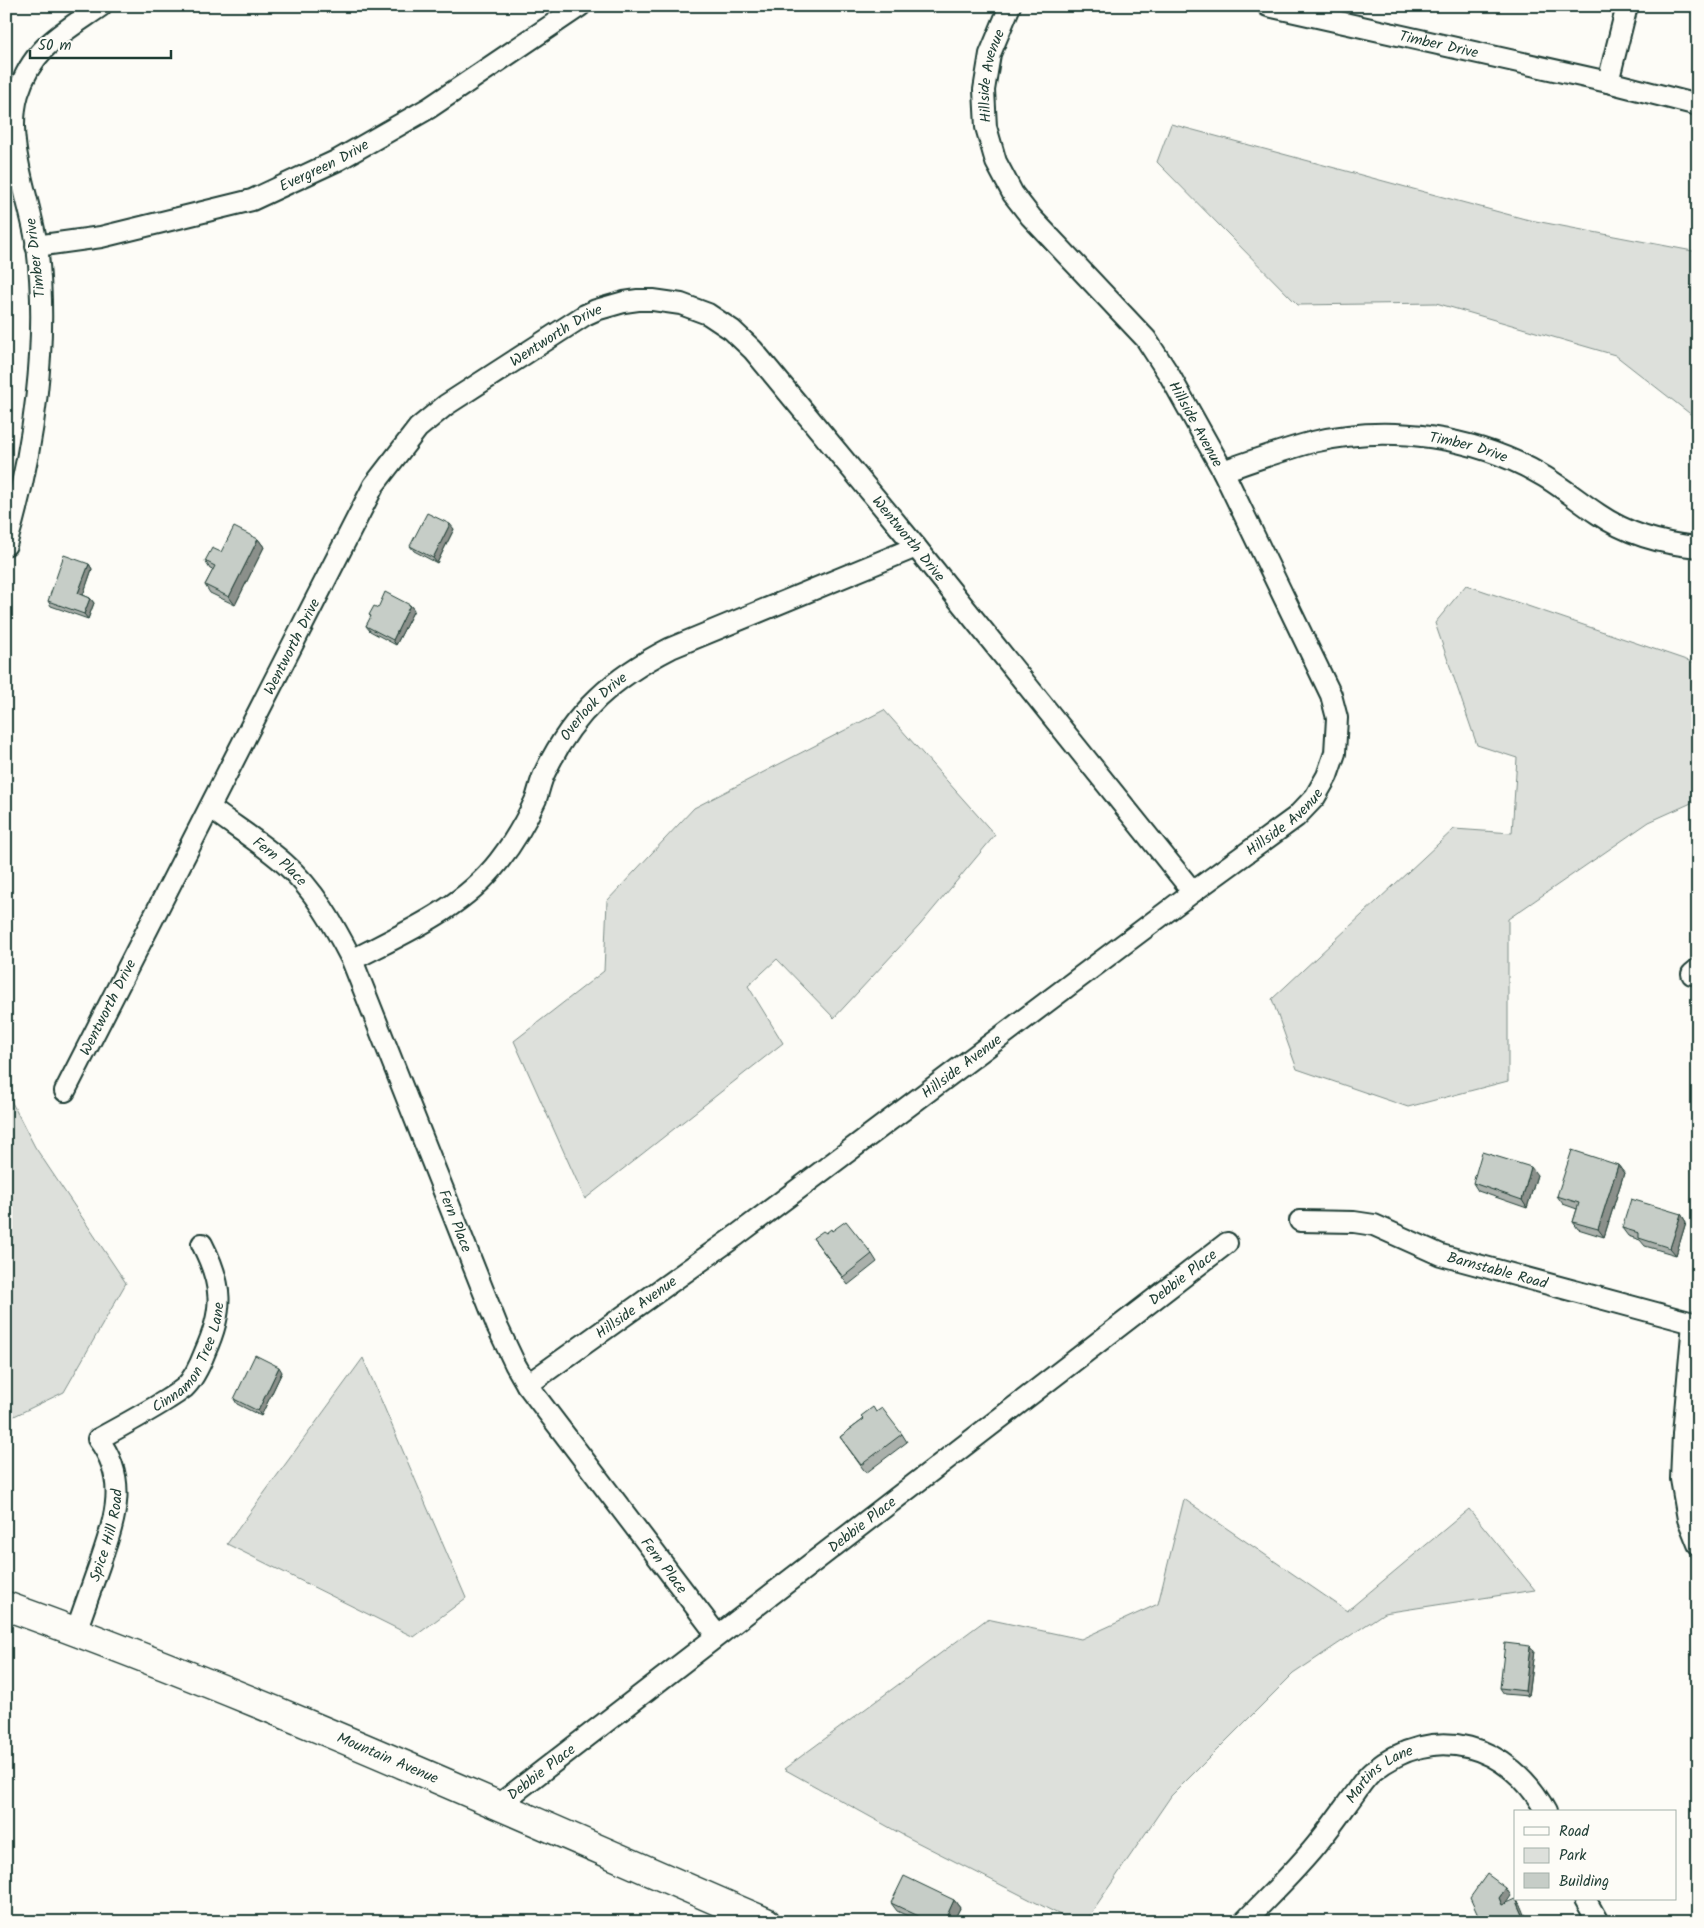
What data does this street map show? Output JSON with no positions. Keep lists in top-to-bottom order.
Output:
{
  "streets": {
    "main road": ["Mountain Avenue"],
    "street": [
      "Timber Drive",
      "Hillside Avenue",
      "Evergreen Drive",
      "Wentworth Drive",
      "Overlook Drive",
      "Fern Place",
      "Barnstable Road",
      "Debbie Place",
      "Cinnamon Tree Lane",
      "Spice Hill Road",
      "Martins Lane"
    ]
  },
  "crossings": [
    ["Timber Drive", "Hillside Avenue"],
    ["Timber Drive", "Evergreen Drive"],
    ["Hillside Avenue", "Wentworth Drive"],
    ["Hillside Avenue", "Fern Place"],
    ["Wentworth Drive", "Overlook Drive"],
    ["Wentworth Drive", "Fern Place"],
    ["Overlook Drive", "Fern Place"],
    ["Fern Place", "Debbie Place"],
    ["Debbie Place", "Mountain Avenue"],
    ["Cinnamon Tree Lane", "Spice Hill Road"],
    ["Spice Hill Road", "Mountain Avenue"]
  ],
  "legend": ["Road", "Park", "Building"],
  "scale_bar": "50 m"
}
